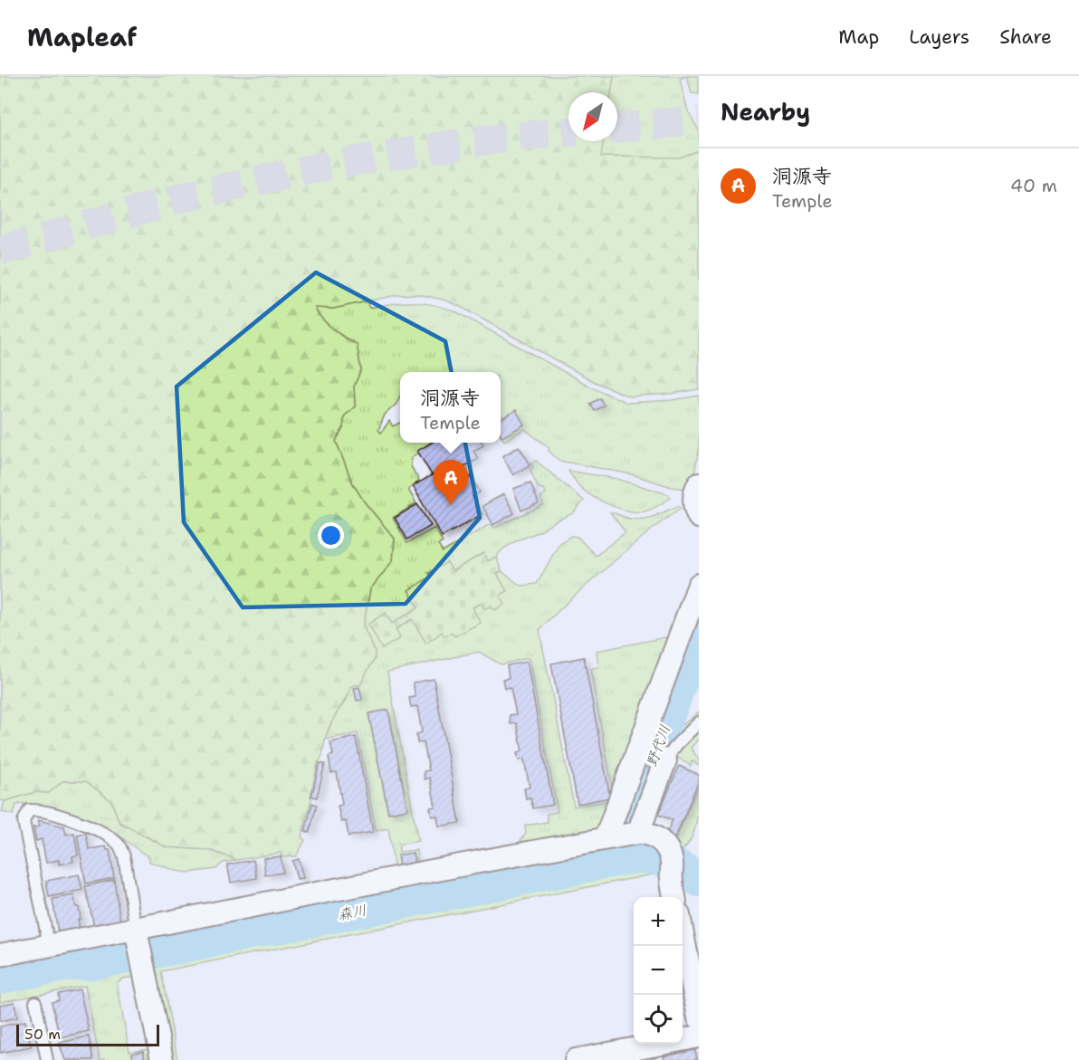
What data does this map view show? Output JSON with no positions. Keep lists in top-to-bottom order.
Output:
{
  "water": ["野代川", "森川"],
  "scale_bar": "50 m",
  "north": "bottom left",
  "page": {
    "header": "Mapleaf",
    "nav": ["Map", "Layers", "Share"],
    "heading": "Nearby",
    "list": [
      {
        "mark": "A",
        "name": "洞源寺",
        "note": "Temple",
        "value": "40 m"
      }
    ],
    "popup": ["洞源寺", "Temple"],
    "pins": "A",
    "map_buttons": ["+", "−"],
    "scale": "50 m"
  }
}
